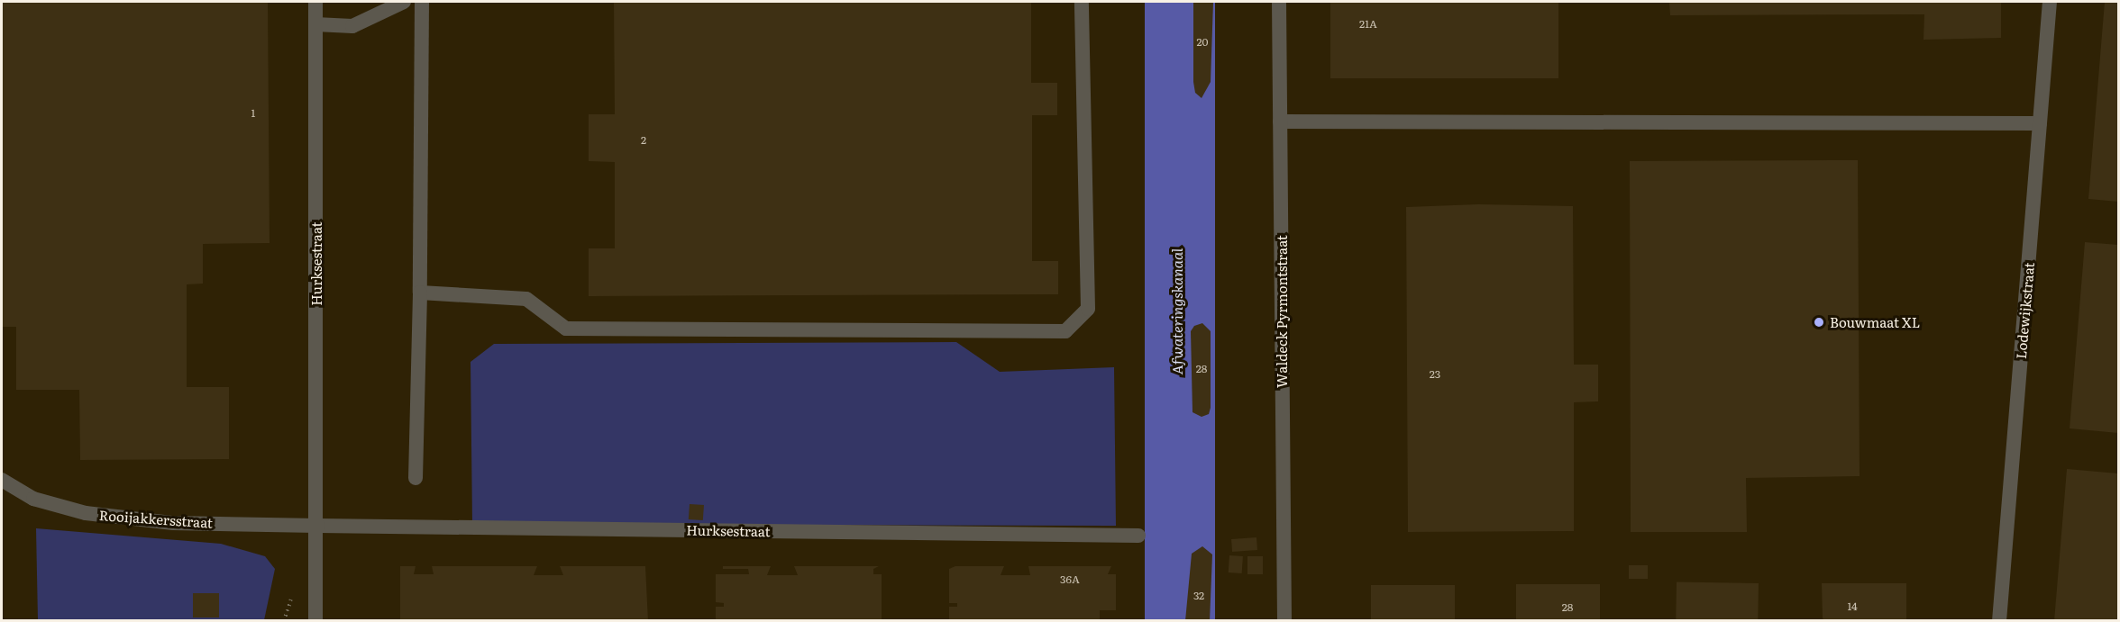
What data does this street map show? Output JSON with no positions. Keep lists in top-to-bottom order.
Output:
{
  "streets": {
    "street": [
      "Hurksestraat",
      "Lodewijkstraat",
      "Waldeck Pyrmontstraat",
      "Rooijakkersstraat"
    ]
  },
  "crossings": [
    ["Hurksestraat", "Rooijakkersstraat"]
  ],
  "water": ["Afwateringskanaal"],
  "places": ["Bouwmaat XL"],
  "house_numbers": [
    "21A",
    "20",
    "1",
    "2",
    "28",
    "23",
    "36A",
    "32",
    "14",
    "28"
  ]
}
